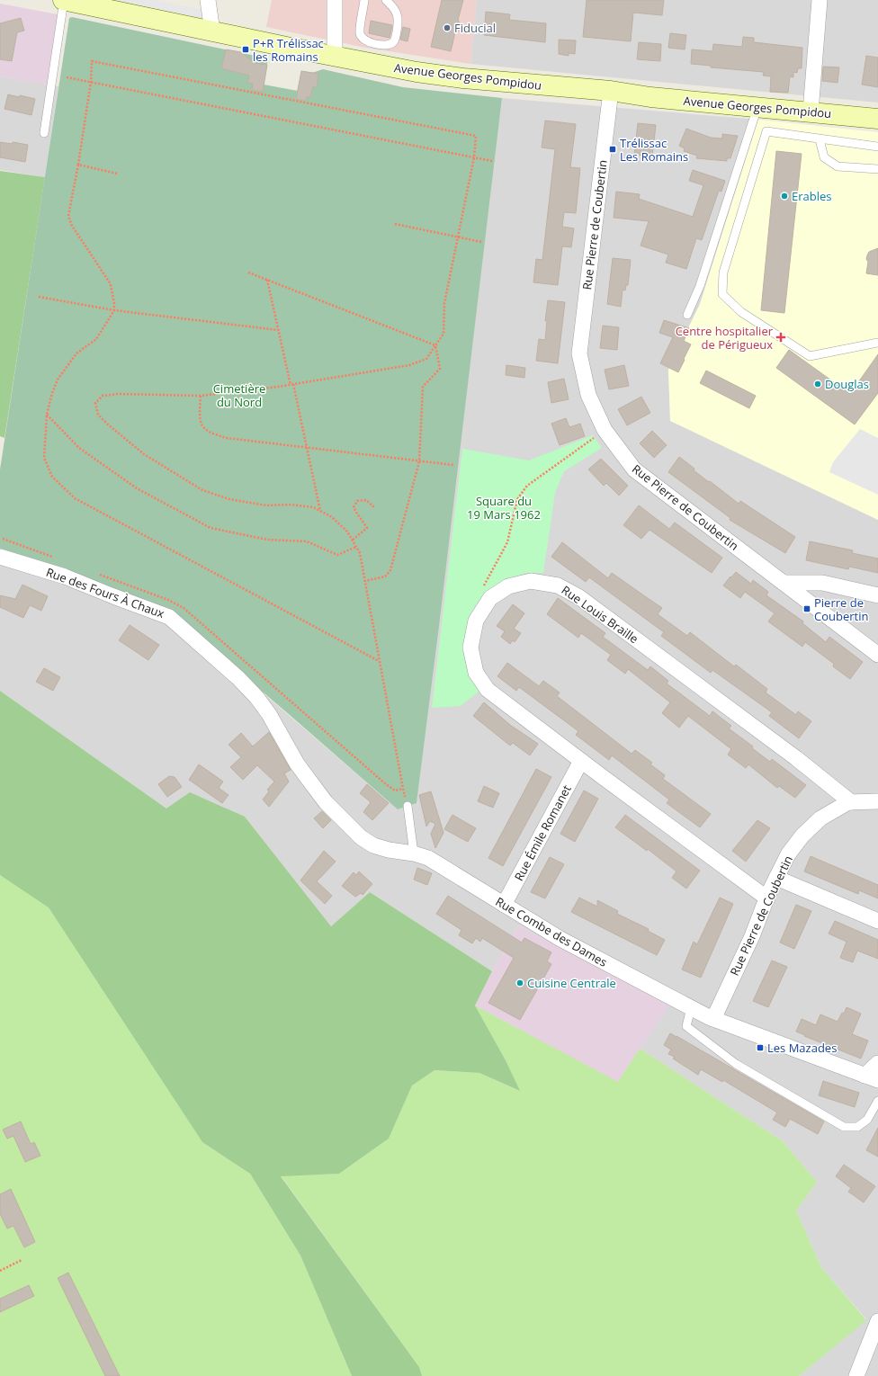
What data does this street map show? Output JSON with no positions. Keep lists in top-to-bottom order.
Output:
{
  "streets": {
    "main road": ["Avenue Georges Pompidou"],
    "street": [
      "Rue Pierre de Coubertin",
      "Rue des Fours À Chaux",
      "Rue Louis Braille",
      "Rue Émile Romanet",
      "Rue Combe des Dames"
    ]
  },
  "crossings": [
    ["Avenue Georges Pompidou", "Rue Pierre de Coubertin"],
    ["Rue Pierre de Coubertin", "Rue Louis Braille"],
    ["Rue Pierre de Coubertin", "Rue Combe des Dames"],
    ["Rue des Fours À Chaux", "Rue Combe des Dames"],
    ["Rue Louis Braille", "Rue Émile Romanet"],
    ["Rue Émile Romanet", "Rue Combe des Dames"]
  ],
  "parks": ["Cimetière du Nord", "Square du 19 Mars 1962"],
  "places": {
    "other": [
      "Fiducial",
      "Erables",
      "Douglas",
      "Cuisine Centrale"
    ],
    "transit": [
      "P+R Trélissac les Romains",
      "Trélissac Les Romains",
      "Pierre de Coubertin",
      "Les Mazades"
    ],
    "health": ["Centre hospitalier de Périgueux"]
  }
}
